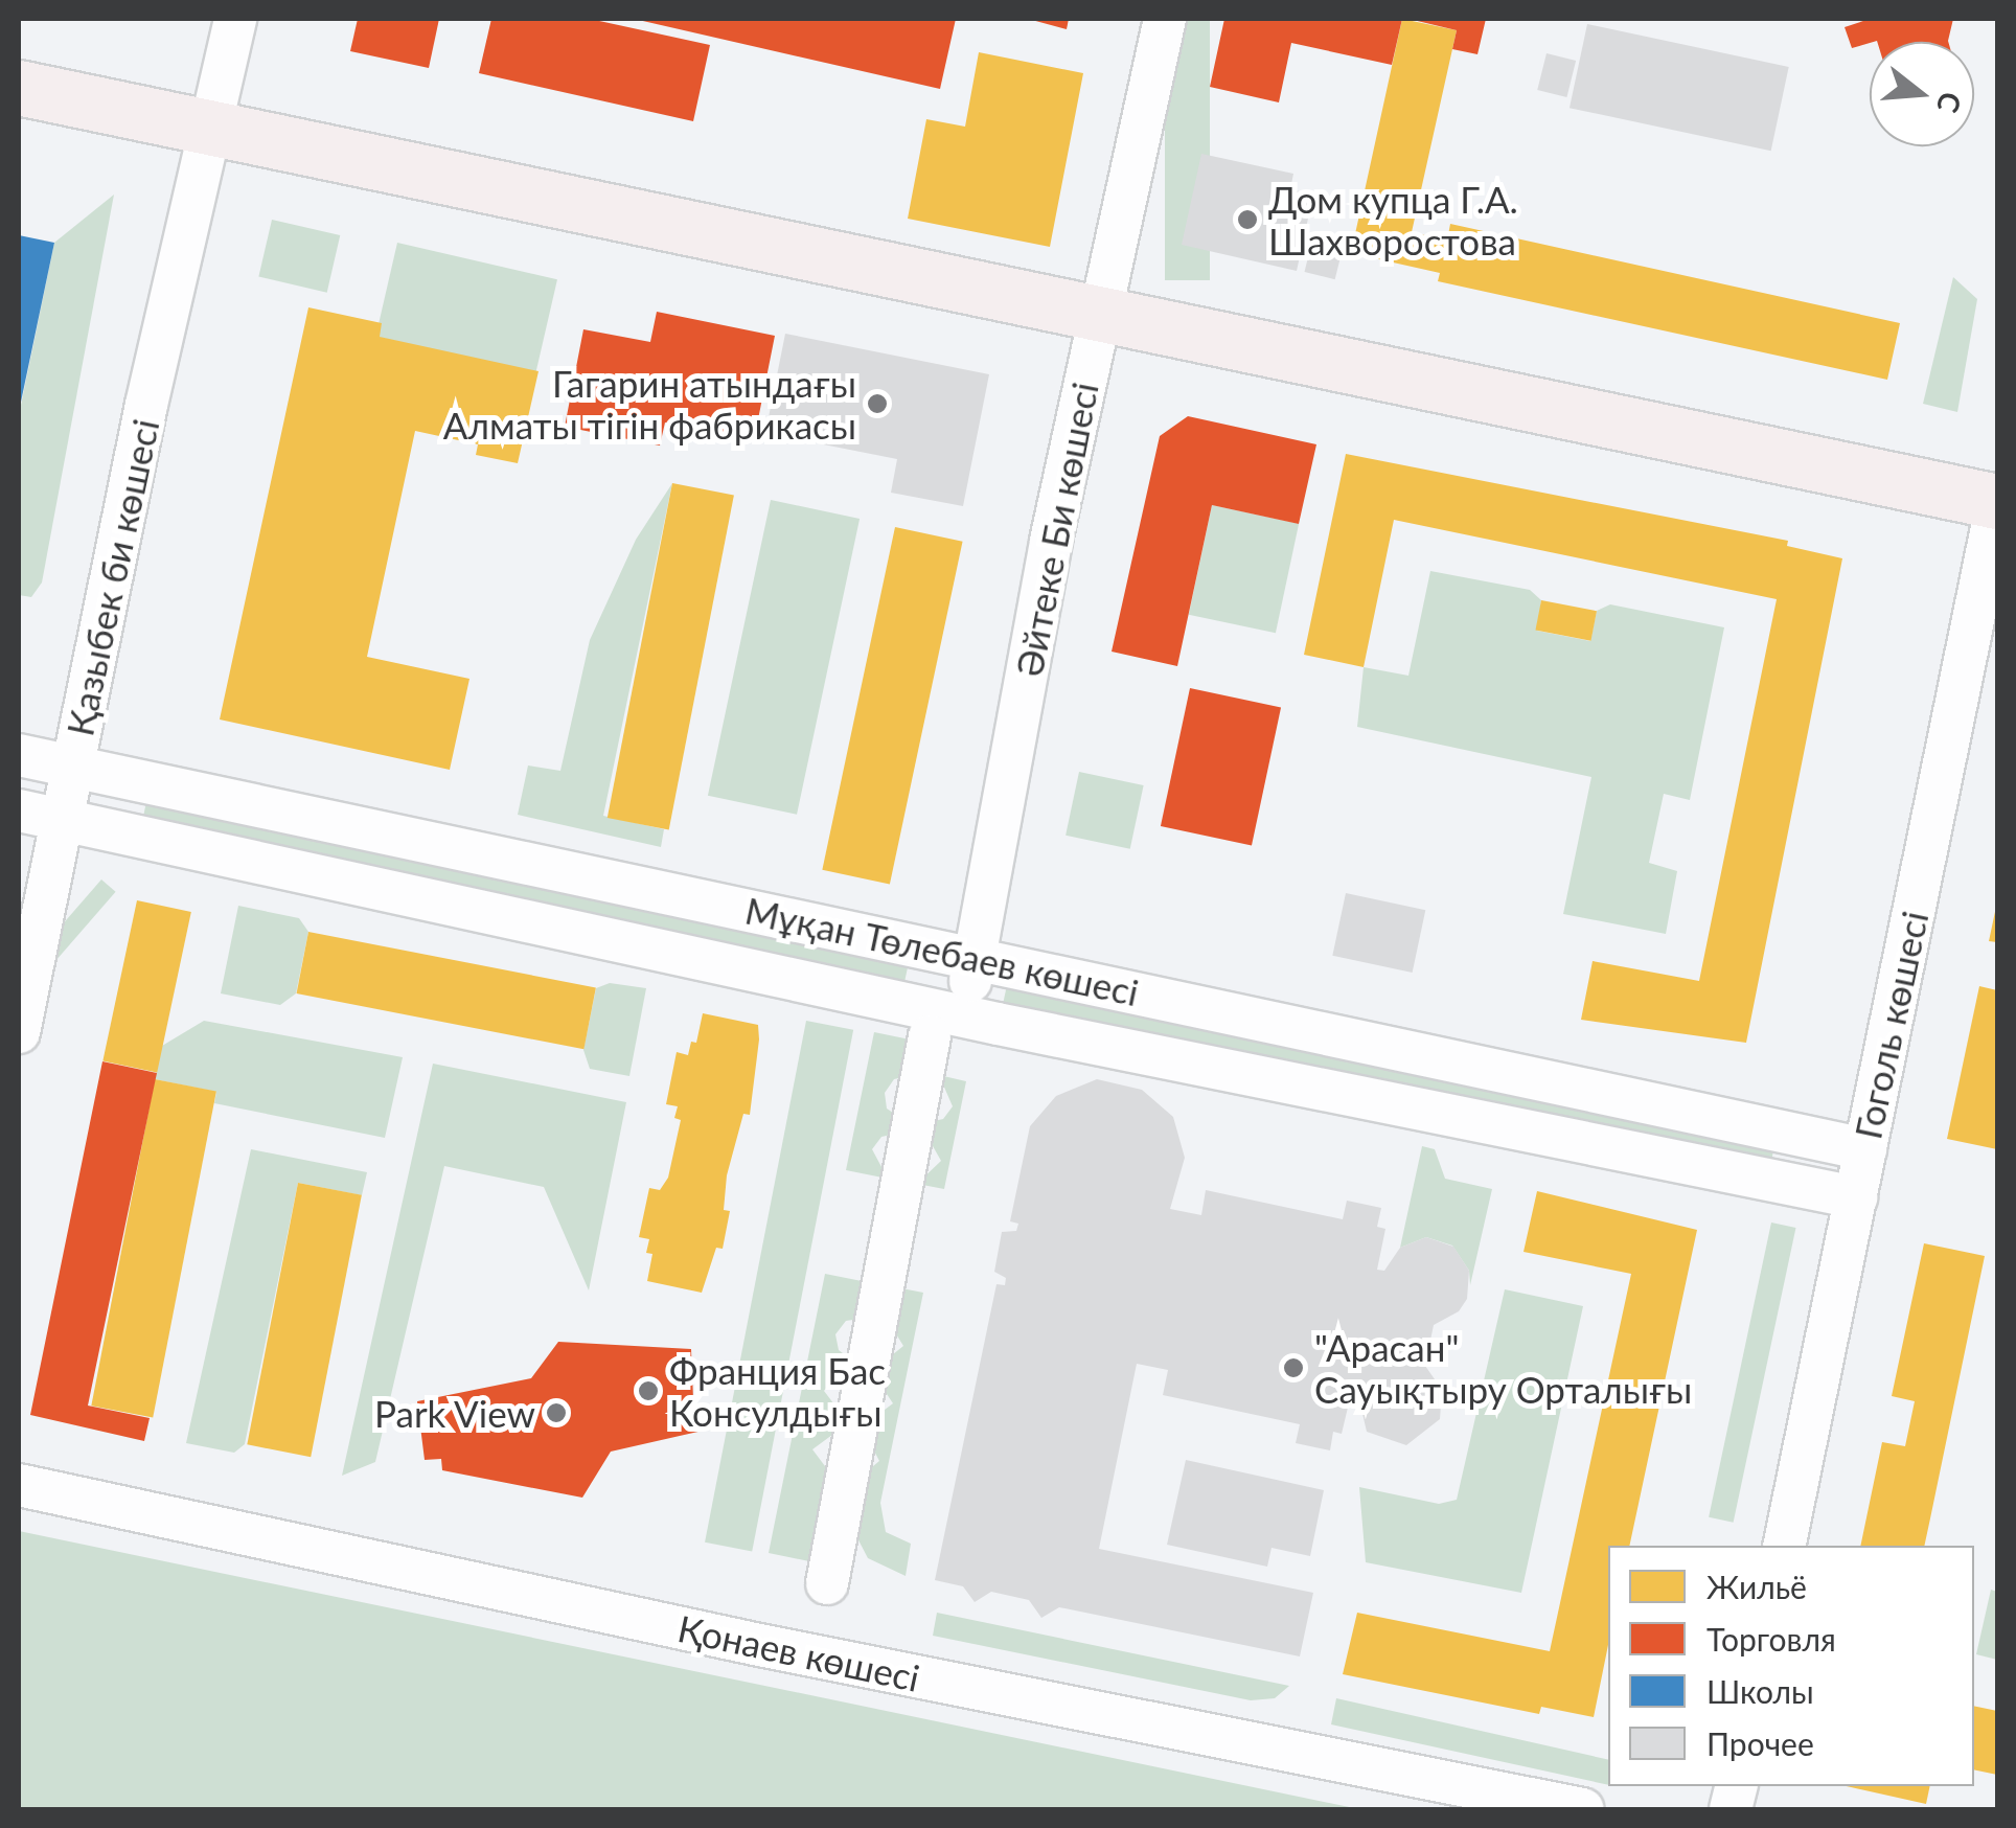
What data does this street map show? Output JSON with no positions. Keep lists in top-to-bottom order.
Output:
{
  "streets": {
    "street": [
      "Әйтеке Би көшесі",
      "Қазыбек би көшесі",
      "Мұқан Төлебаев көшесі",
      "Гоголь көшесі",
      "Қонаев көшесі"
    ]
  },
  "crossings": [
    ["Әйтеке Би көшесі", "Мұқан Төлебаев көшесі"],
    ["Қазыбек би көшесі", "Мұқан Төлебаев көшесі"],
    ["Мұқан Төлебаев көшесі", "Гоголь көшесі"]
  ],
  "places": [
    "Дом купца Г.А. Шахворостова",
    "Гагарин атындағы Алматы тігін фабрикасы",
    "\"Арасан\" Сауықтыру Орталығы",
    "Франция Бас Консулдығы",
    "Park View"
  ],
  "legend": [
    "Жильё",
    "Торговля",
    "Школы",
    "Прочее"
  ],
  "north": "right"
}
